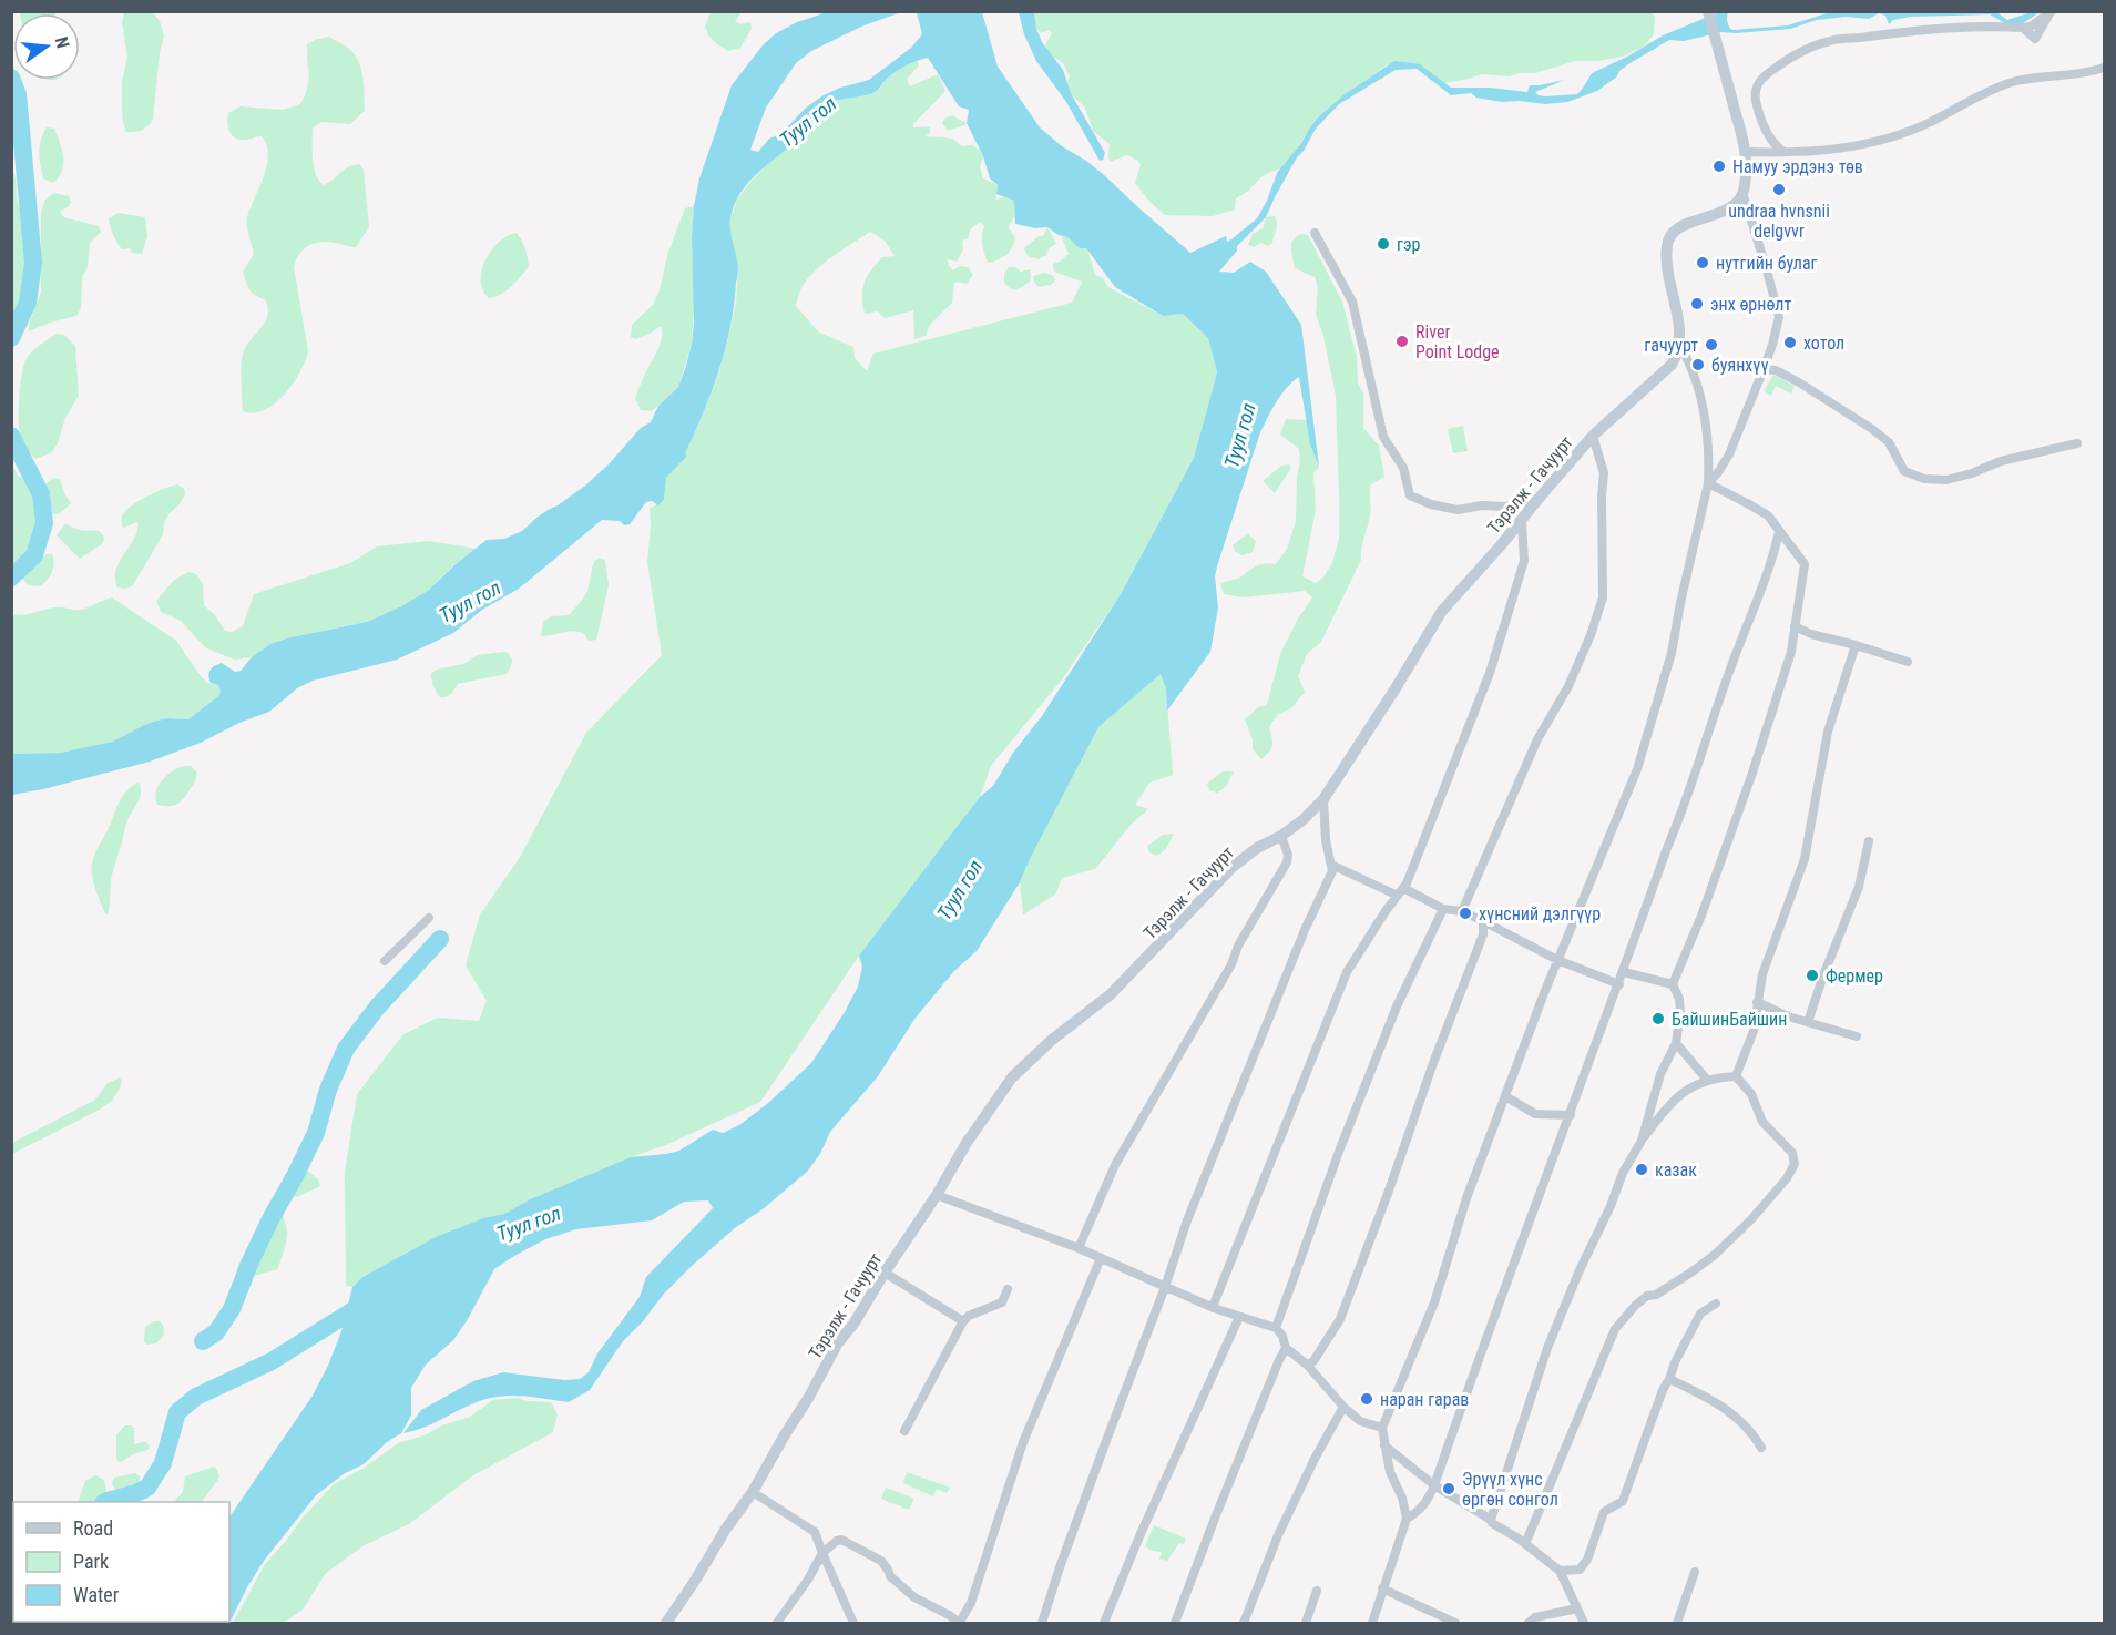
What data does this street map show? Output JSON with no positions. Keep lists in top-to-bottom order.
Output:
{
  "streets": {
    "main road": ["Тэрэлж - Гачуурт"]
  },
  "water": ["Туул гол"],
  "places": [
    "Намуу эрдэнэ төв",
    "undraa hvnsnii delgvvr",
    "гэр",
    "нутгийн булаг",
    "энх өрнөлт",
    "River Point Lodge",
    "хотол",
    "гачуурт",
    "буянхүү",
    "хүнсний дэлгүүр",
    "Фермер",
    "БайшинБайшин",
    "казак",
    "наран гарав",
    "Эрүүл хүнс өргөн сонгол"
  ],
  "legend": ["Road", "Park", "Water"],
  "north": "right"
}
